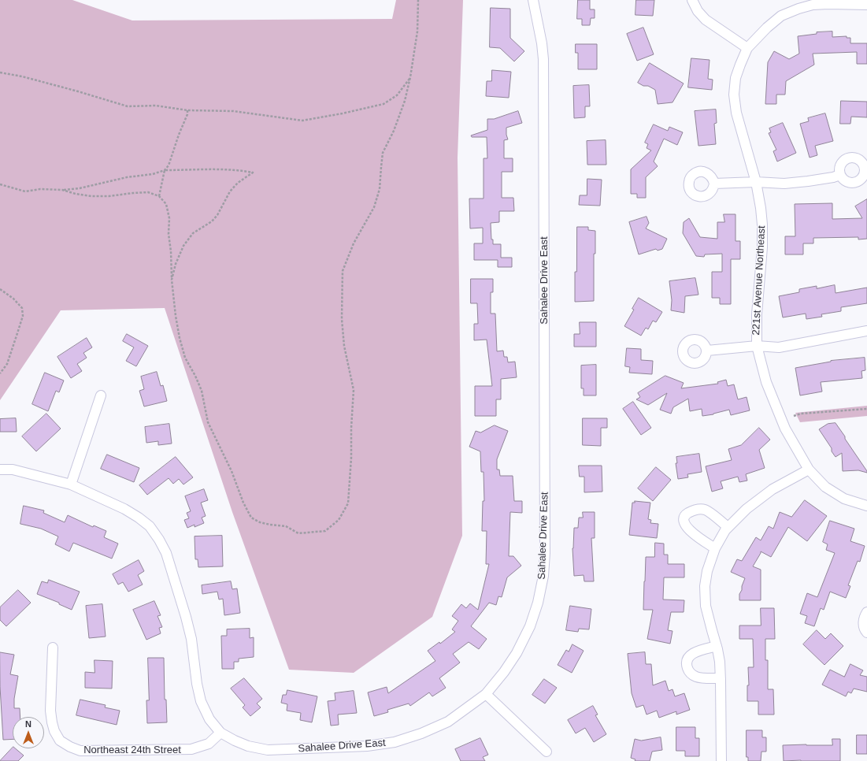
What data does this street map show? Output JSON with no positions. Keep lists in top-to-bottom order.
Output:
{
  "streets": {
    "street": ["Sahalee Drive East", "221st Avenue Northeast", "Northeast 24th Street"]
  },
  "crossings": [
    ["Sahalee Drive East", "Northeast 24th Street"]
  ],
  "north": "top"
}
